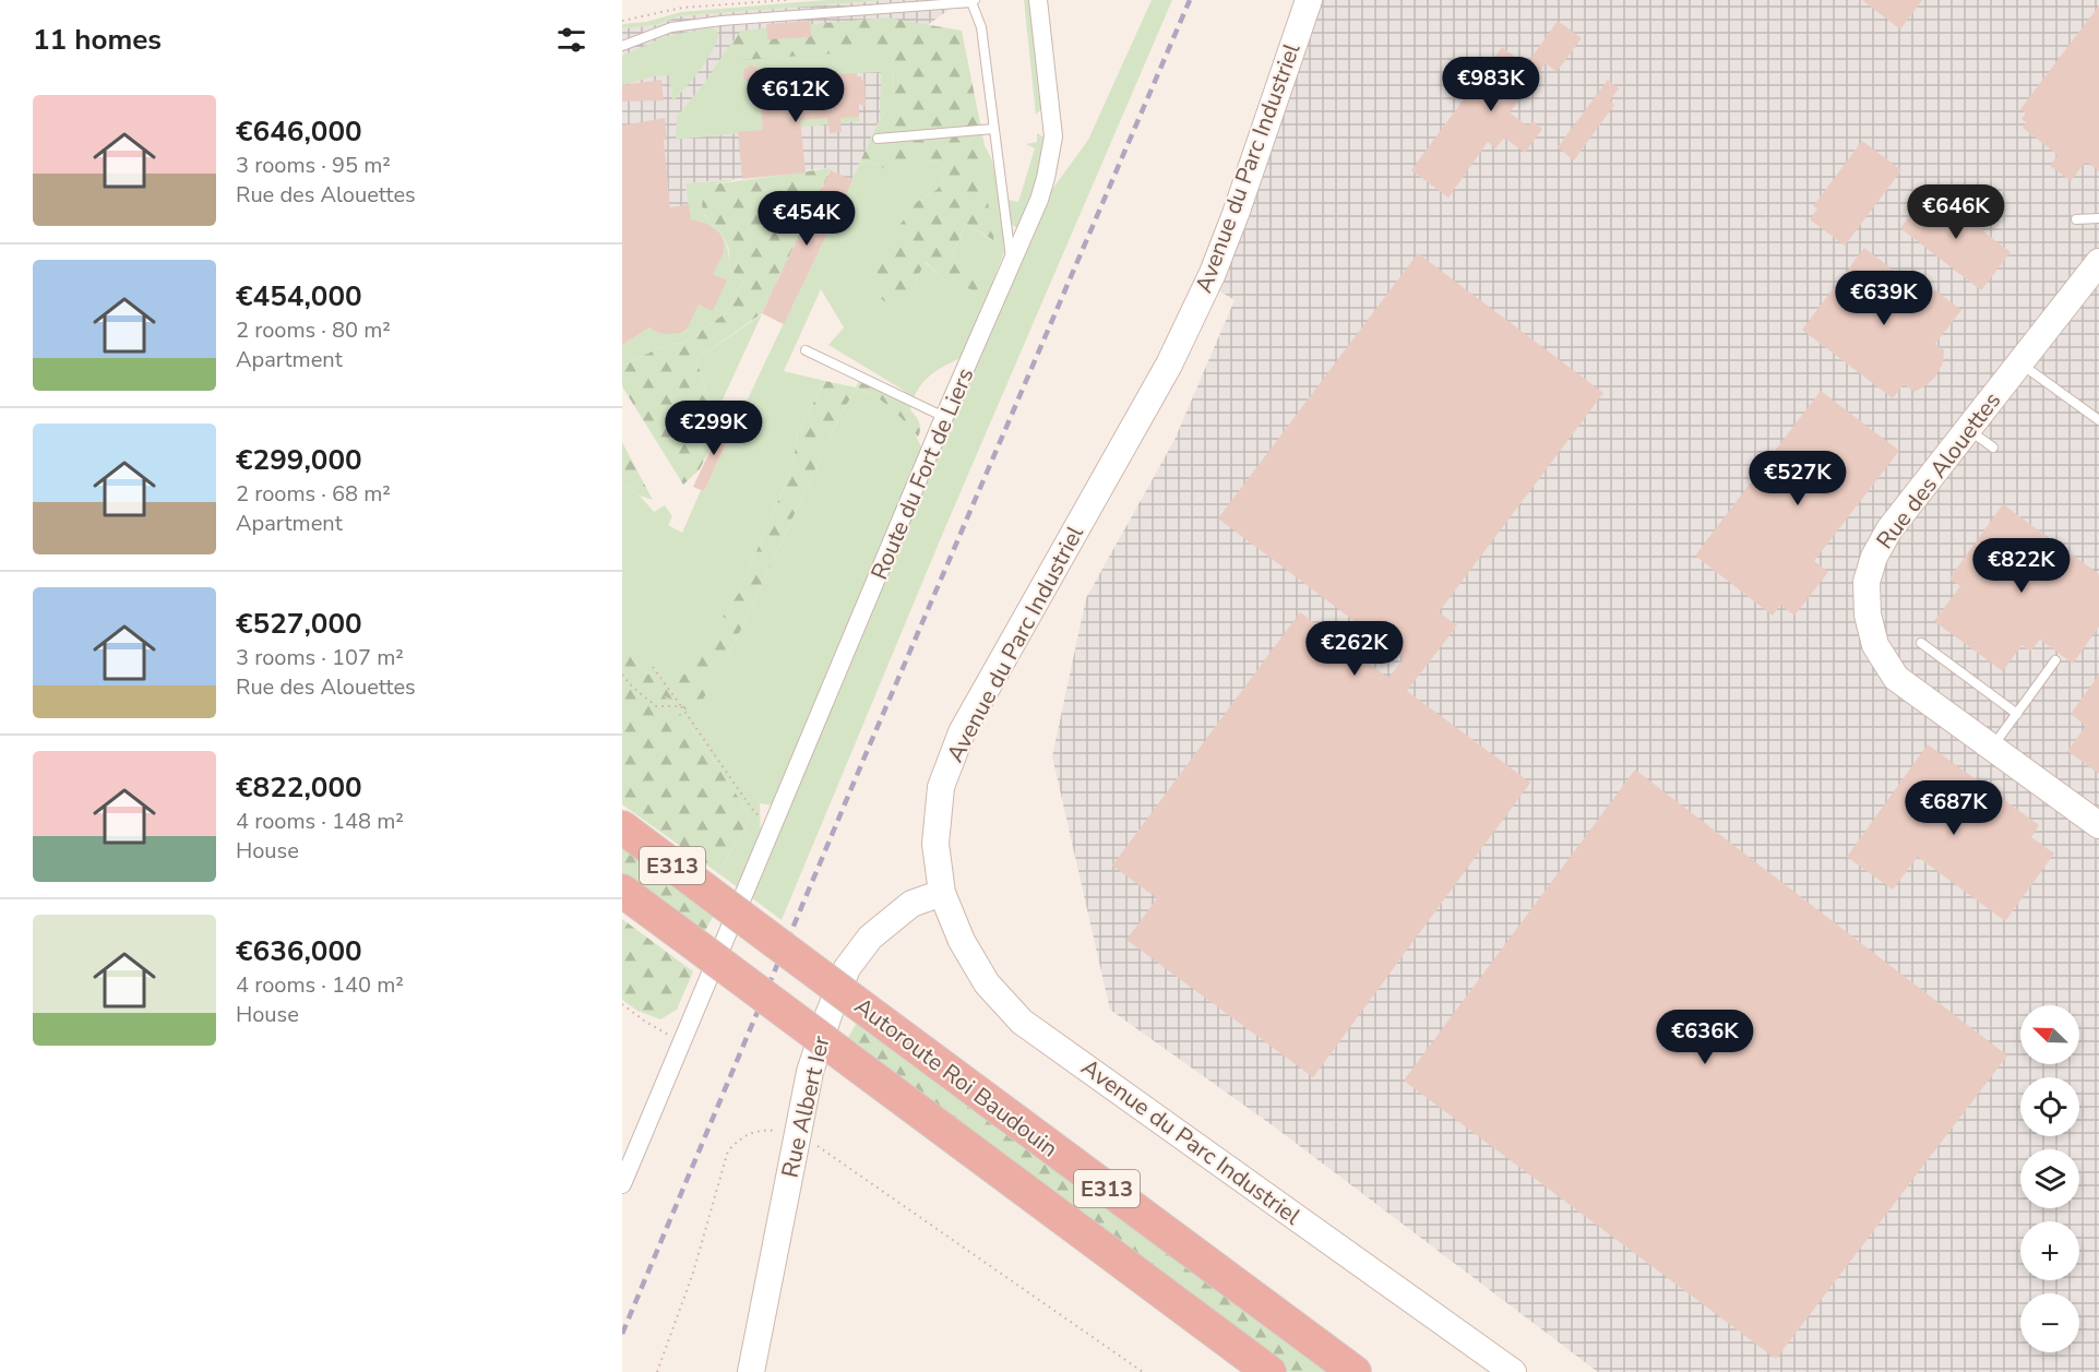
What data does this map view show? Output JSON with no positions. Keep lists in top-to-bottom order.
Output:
{
  "streets": {
    "highway": ["E313", "Autoroute Roi Baudouin"],
    "street": [
      "Avenue du Parc Industriel",
      "Rue des Alouettes",
      "Route du Fort de Liers",
      "Rue Albert Ier"
    ]
  },
  "crossings": [
    ["Avenue du Parc Industriel", "Rue Albert Ier"],
    ["Route du Fort de Liers", "E313"]
  ],
  "north": "top left",
  "page": {
    "heading": "11 homes",
    "price": [
      "€983K",
      "€612K",
      "€646K",
      "€454K",
      "€639K",
      "€299K",
      "€527K",
      "€822K",
      "€262K",
      "€687K",
      "€636K"
    ],
    "list": [
      {
        "name": "€646,000",
        "note": "3 rooms · 95 m² · Rue des Alouettes"
      },
      {
        "name": "€454,000",
        "note": "2 rooms · 80 m² · Apartment"
      },
      {
        "name": "€299,000",
        "note": "2 rooms · 68 m² · Apartment"
      },
      {
        "name": "€527,000",
        "note": "3 rooms · 107 m² · Rue des Alouettes"
      },
      {
        "name": "€822,000",
        "note": "4 rooms · 148 m² · House"
      },
      {
        "name": "€636,000",
        "note": "4 rooms · 140 m² · House"
      }
    ],
    "map_buttons": ["+", "−"]
  }
}
